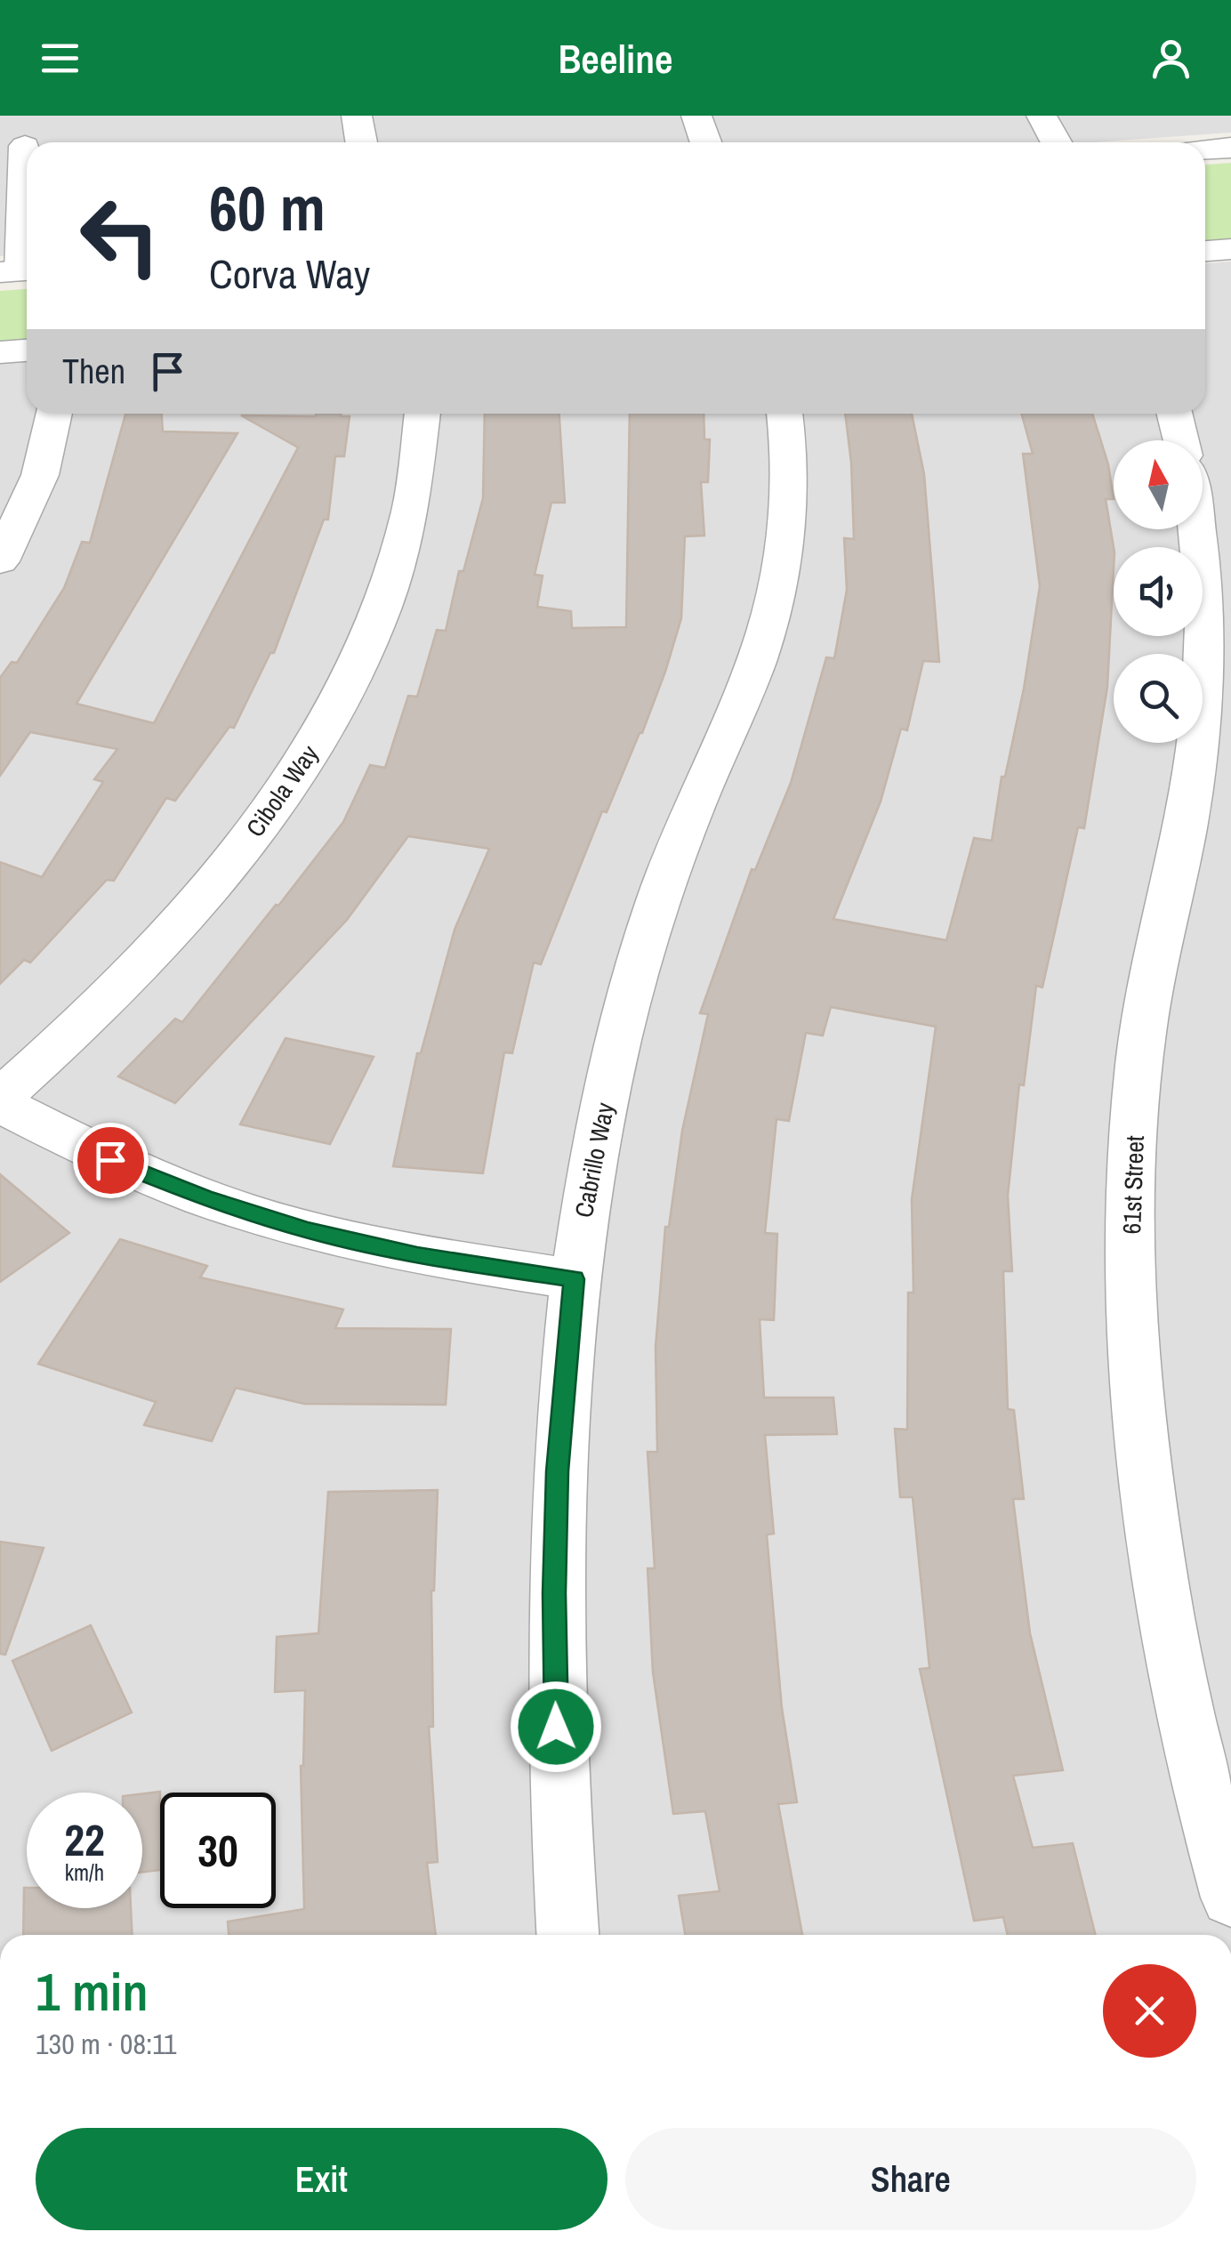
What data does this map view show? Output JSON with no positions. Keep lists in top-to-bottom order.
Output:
{
  "streets": {
    "street": ["Cibola Way", "Cabrillo Way", "61st Street"]
  },
  "north": "top",
  "page": {
    "header": "Beeline",
    "turn": ["60 m", "Corva Way"],
    "then": "Then",
    "speed": "22 km/h",
    "limit": "30",
    "heading": ["1 min", "130 m · 08:11"],
    "buttons": ["Exit", "Share"]
  }
}
